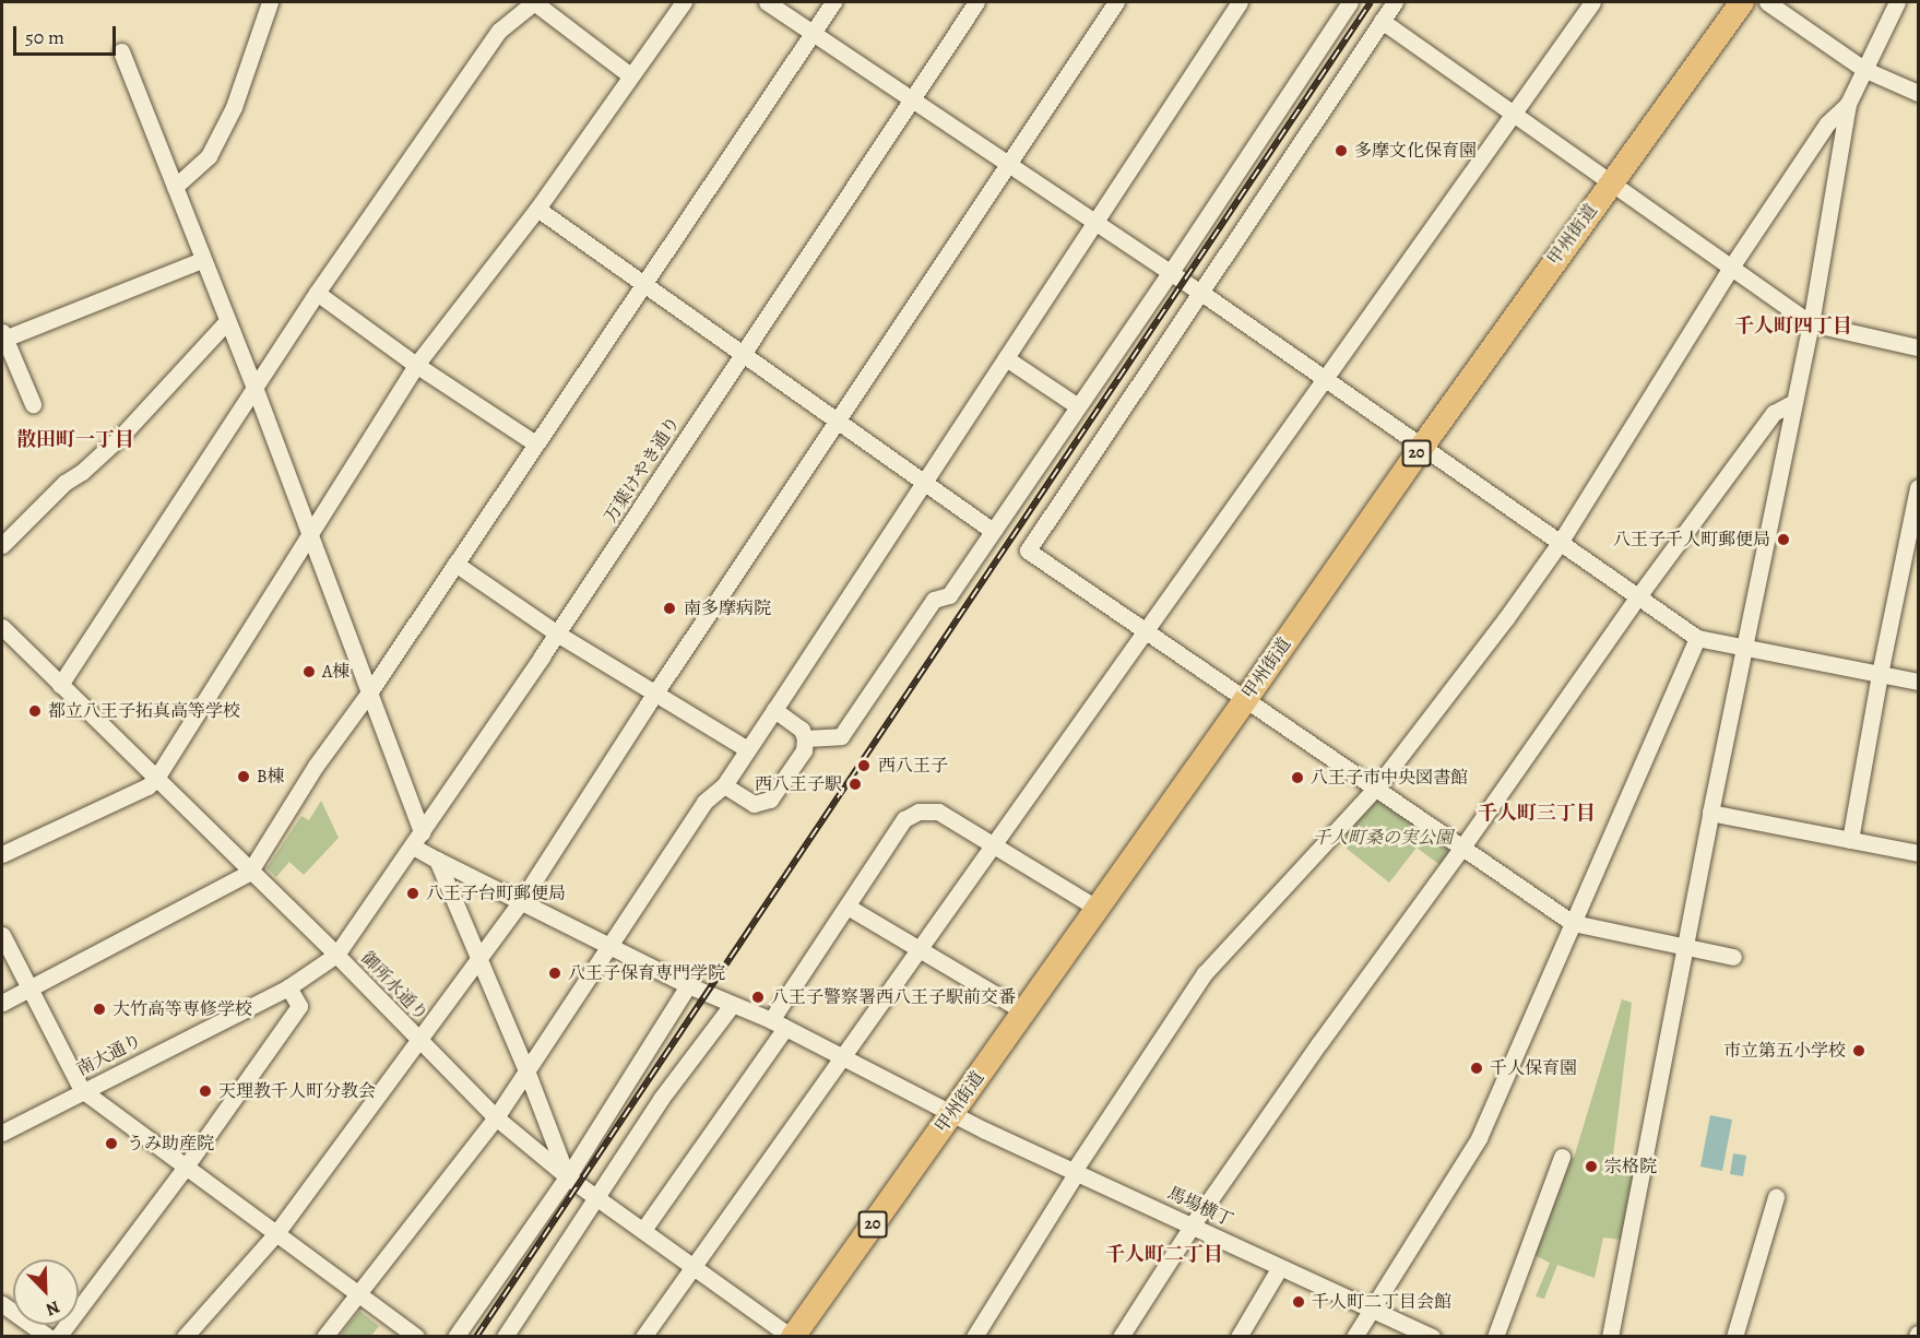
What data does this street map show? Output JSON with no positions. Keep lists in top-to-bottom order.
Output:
{
  "streets": {
    "highway": ["甲州街道", "20"],
    "street": [
      "万葉けやき通り",
      "御所水通り",
      "南大通り",
      "馬場横丁"
    ]
  },
  "crossings": [
    ["甲州街道", "御所水通り"],
    ["甲州街道", "馬場横丁"],
    ["万葉けやき通り", "御所水通り"],
    ["万葉けやき通り", "南大通り"],
    ["万葉けやき通り", "馬場横丁"],
    ["御所水通り", "南大通り"]
  ],
  "districts": [
    "千人町四丁目",
    "散田町一丁目",
    "千人町三丁目",
    "千人町二丁目"
  ],
  "parks": ["千人町桑の実公園"],
  "places": [
    "多摩文化保育園",
    "八王子千人町郵便局",
    "南多摩病院",
    "A棟",
    "都立八王子拓真高等学校",
    "西八王子",
    "B棟",
    "八王子市中央図書館",
    "西八王子駅",
    "八王子台町郵便局",
    "八王子保育専門学院",
    "八王子警察署西八王子駅前交番",
    "大竹高等専修学校",
    "市立第五小学校",
    "千人保育園",
    "天理教千人町分教会",
    "うみ助産院",
    "宗格院",
    "千人町二丁目会館"
  ],
  "scale_bar": "50 m",
  "north": "bottom right"
}
